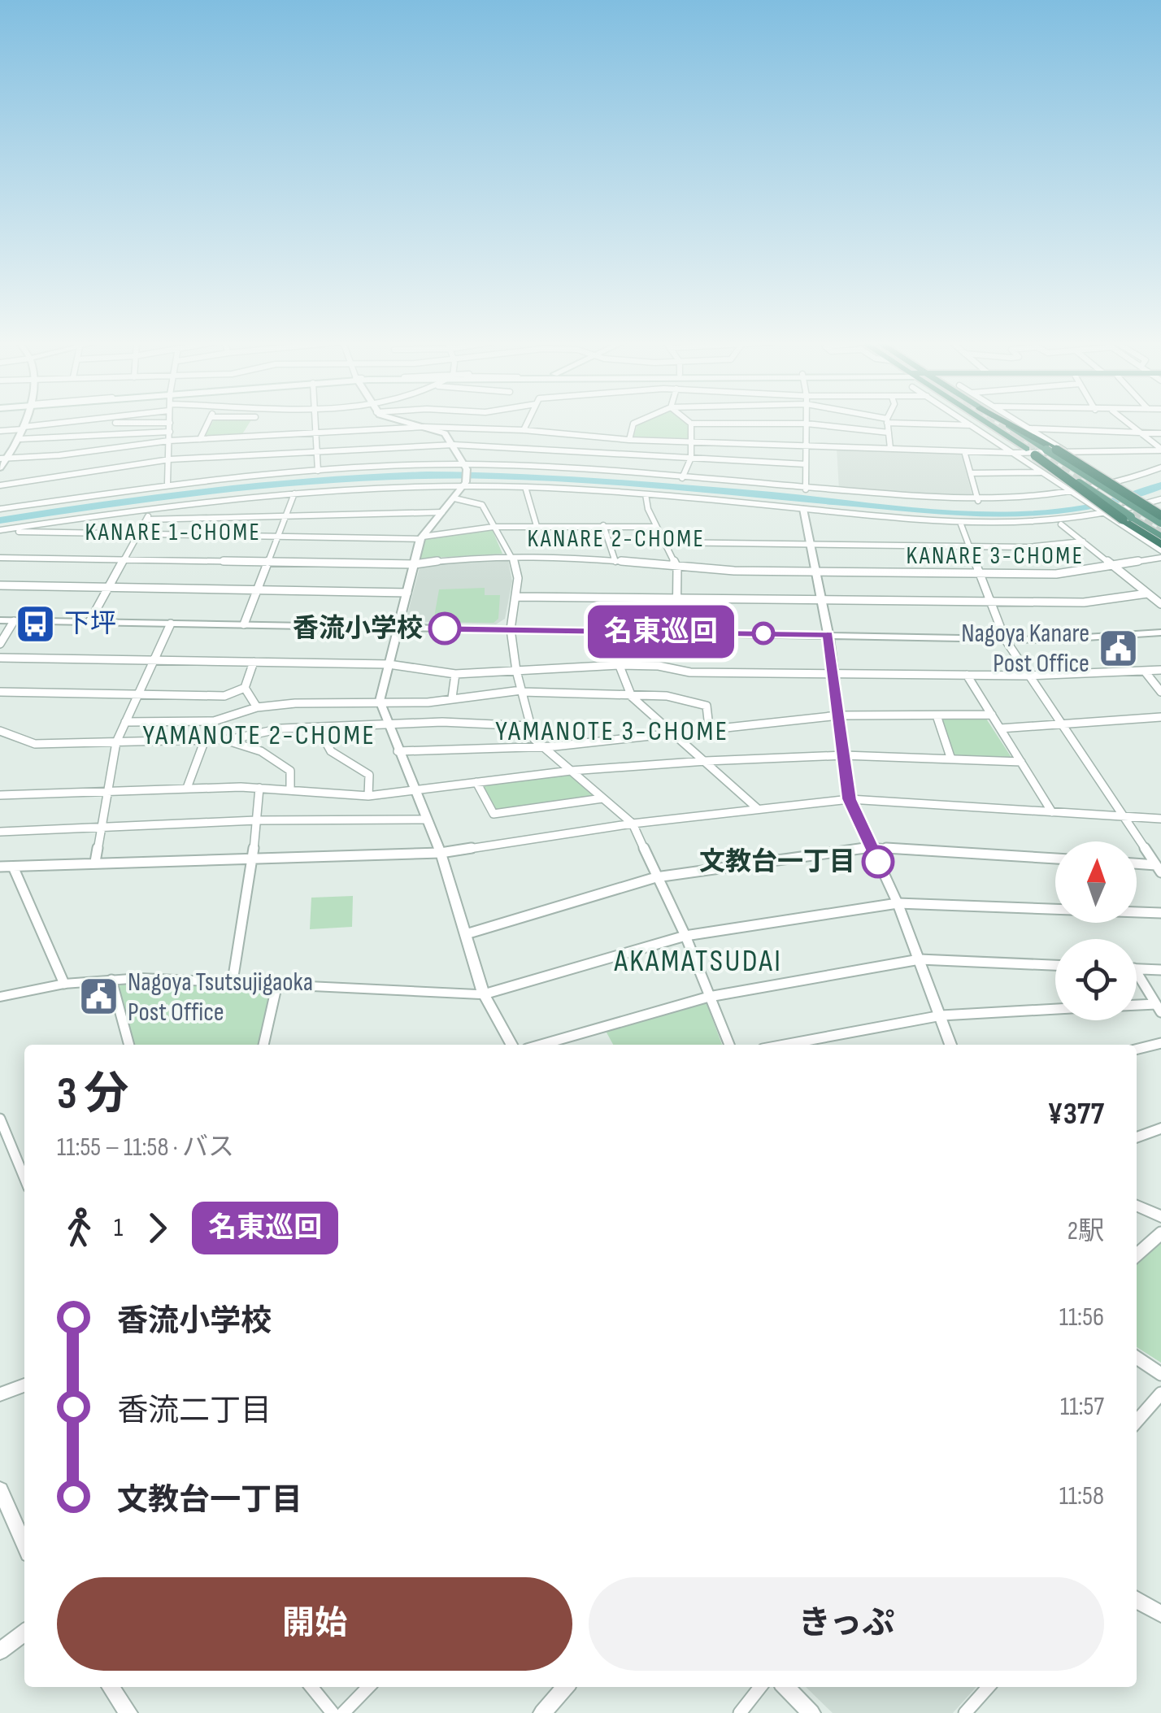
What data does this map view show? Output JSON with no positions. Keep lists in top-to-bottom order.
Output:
{
  "districts": [
    "KANARE 1-CHOME",
    "KANARE 2-CHOME",
    "KANARE 3-CHOME",
    "YAMANOTE 3-CHOME",
    "YAMANOTE 2-CHOME",
    "AKAMATSUDAI"
  ],
  "places": {
    "bus stop": ["下坪"],
    "other": ["香流小学校", "文教台一丁目"],
    "public building": ["Nagoya Kanare Post Office", "Nagoya Tsutsujigaoka Post Office"]
  },
  "lines": ["bus line 名東巡回"],
  "north": "top",
  "page": {
    "on_map": "名東巡回",
    "heading": ["3 分", "11:55 – 11:58 · バス", "¥377"],
    "legs": ["1", "名東巡回", "2駅"],
    "list": [
      {
        "name": "香流小学校",
        "value": "11:56"
      },
      {
        "name": "香流二丁目",
        "value": "11:57"
      },
      {
        "name": "文教台一丁目",
        "value": "11:58"
      }
    ],
    "buttons": ["開始", "きっぷ"]
  }
}
